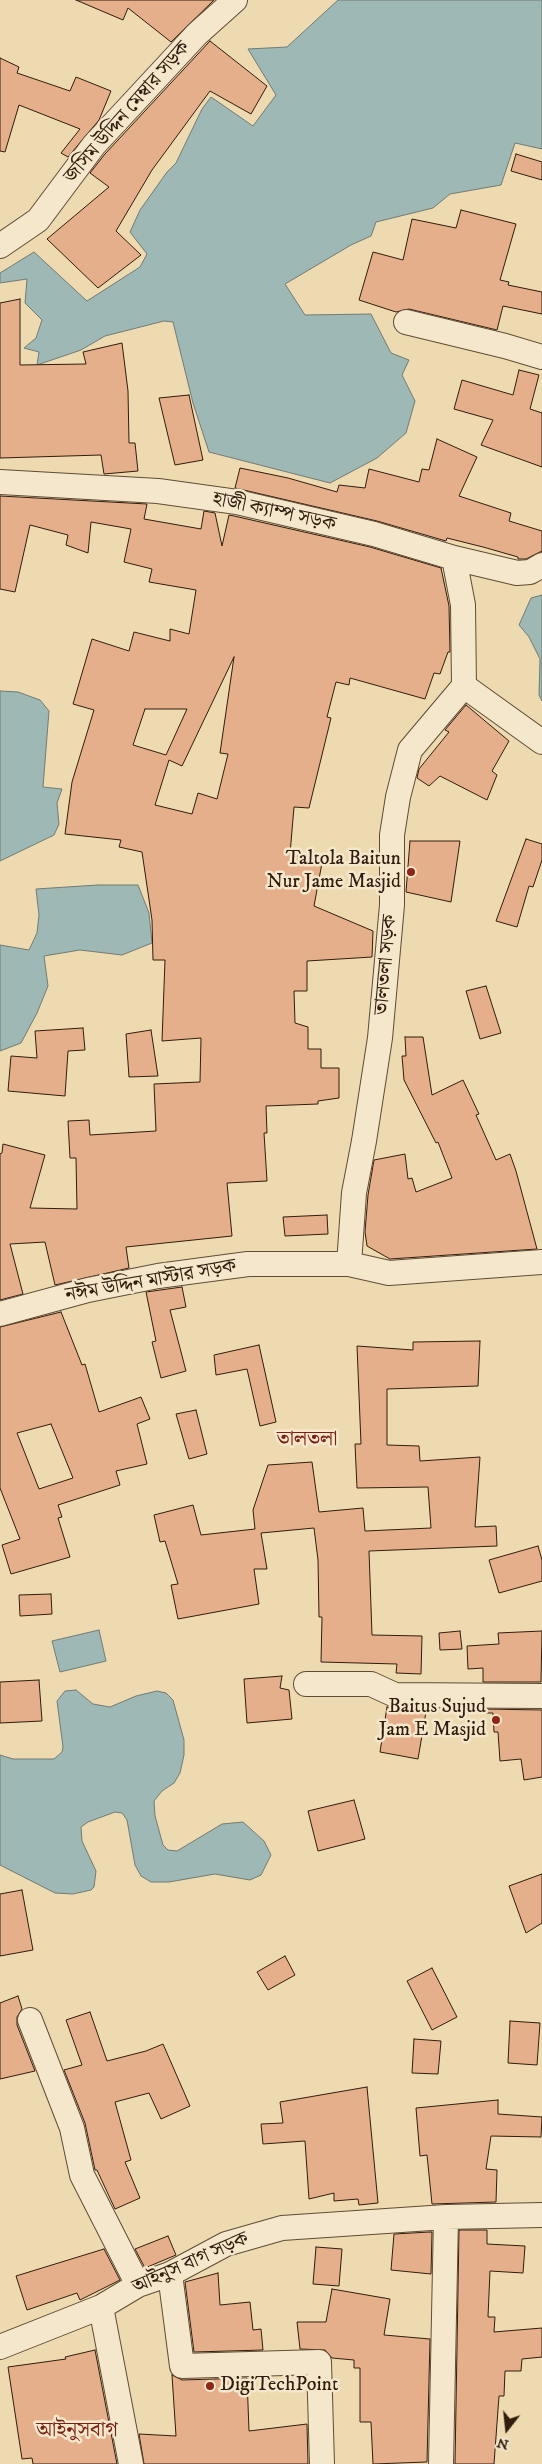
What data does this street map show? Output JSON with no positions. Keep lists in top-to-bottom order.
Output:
{
  "streets": {
    "street": [
      "জসিম উদ্দিন মেম্বার সড়ক",
      "হাজী ক্যাম্প সড়ক",
      "তালতলা সড়ক",
      "নঈম উদ্দিন মাস্টার সড়ক",
      "আইনুস বাগ সড়ক"
    ]
  },
  "crossings": [
    ["তালতলা সড়ক", "নঈম উদ্দিন মাস্টার সড়ক"]
  ],
  "districts": ["তালতলা", "আইনুসবাগ"],
  "places": ["Taltola Baitun Nur Jame Masjid", "Baitus Sujud Jam E Masjid", "DigiTechPoint"],
  "north": "bottom"
}
